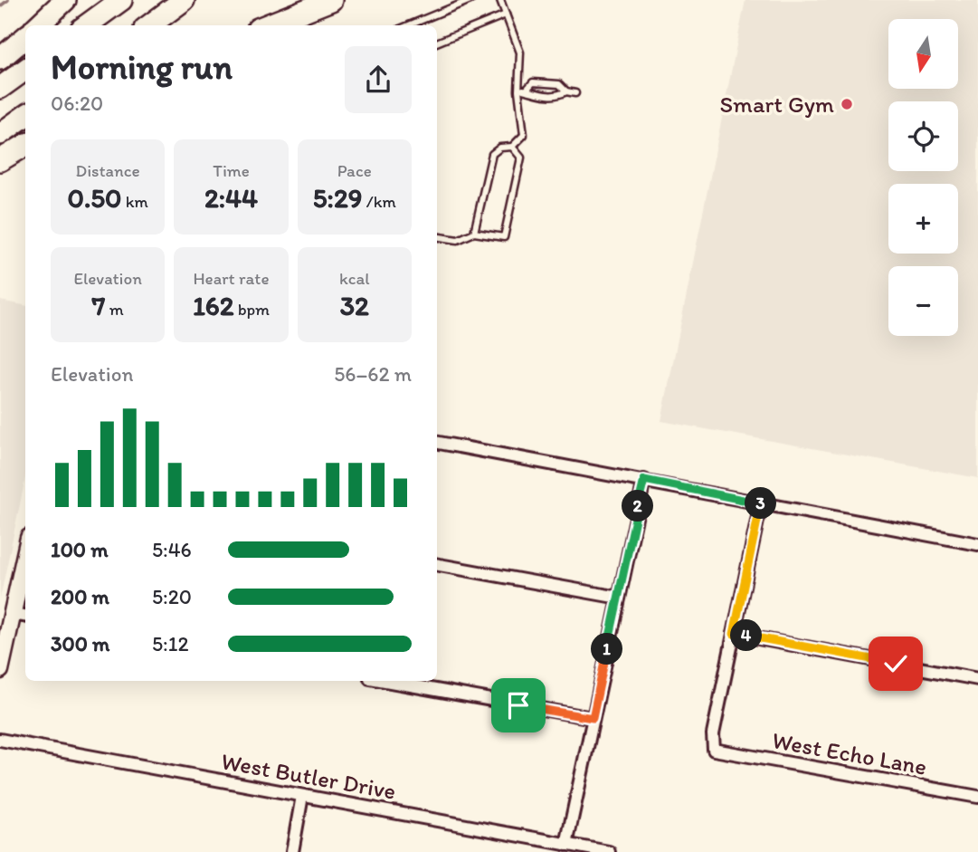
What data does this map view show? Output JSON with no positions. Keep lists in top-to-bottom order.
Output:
{
  "streets": {
    "street": ["West Echo Lane", "West Butler Drive"]
  },
  "places": ["Smart Gym"],
  "north": "bottom",
  "page": {
    "map_buttons": ["+", "−"],
    "heading": ["Morning run", "06:20"],
    "stats": [
      ["Distance", "0.50 km"],
      ["Time", "2:44"],
      ["Pace", "5:29 /km"],
      ["Elevation", "7 m"],
      ["Heart rate", "162 bpm"],
      ["kcal", "32"]
    ],
    "chart": ["Elevation", "56–62 m"],
    "pins": [
      "3",
      "2",
      "4",
      "1"
    ],
    "list": [
      {
        "name": "100 m",
        "note": "5:46"
      },
      {
        "name": "200 m",
        "note": "5:20"
      },
      {
        "name": "300 m",
        "note": "5:12"
      }
    ]
  }
}
